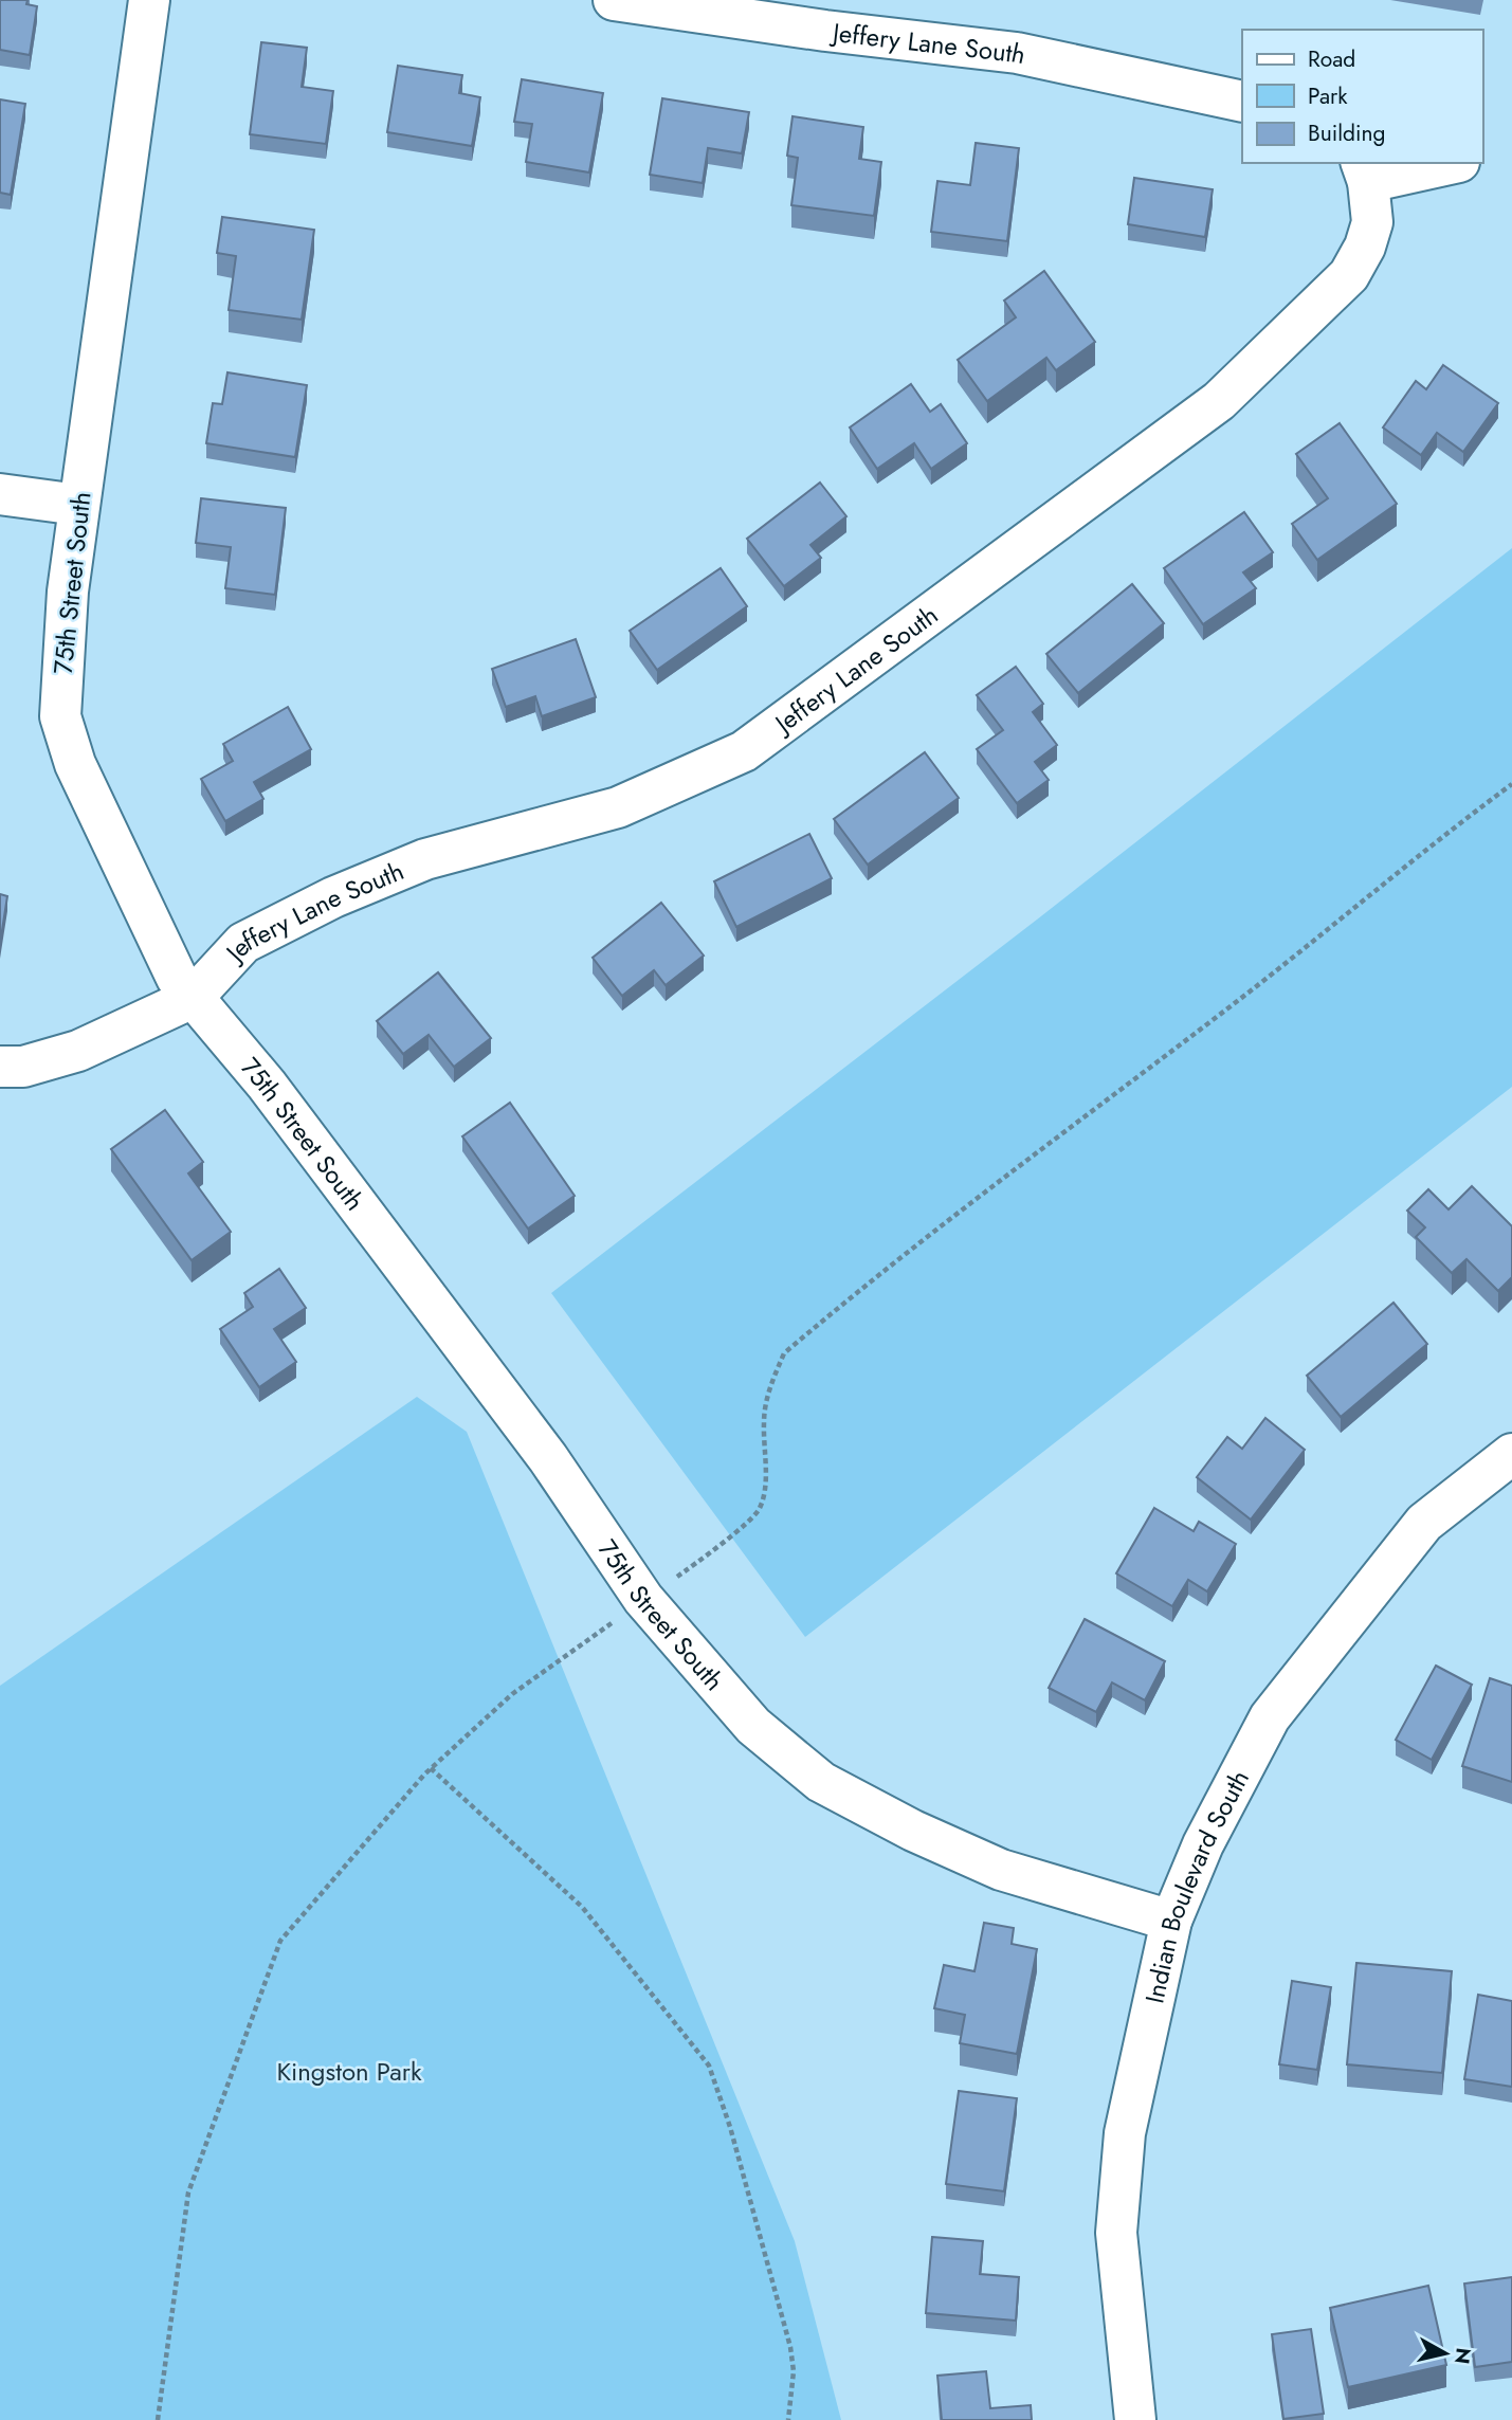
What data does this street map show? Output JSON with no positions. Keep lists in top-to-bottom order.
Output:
{
  "streets": {
    "street": ["Jeffery Lane South", "75th Street South", "Indian Boulevard South"]
  },
  "crossings": [
    ["Jeffery Lane South", "75th Street South"],
    ["75th Street South", "Indian Boulevard South"]
  ],
  "parks": ["Kingston Park"],
  "legend": ["Road", "Park", "Building"],
  "north": "right"
}
